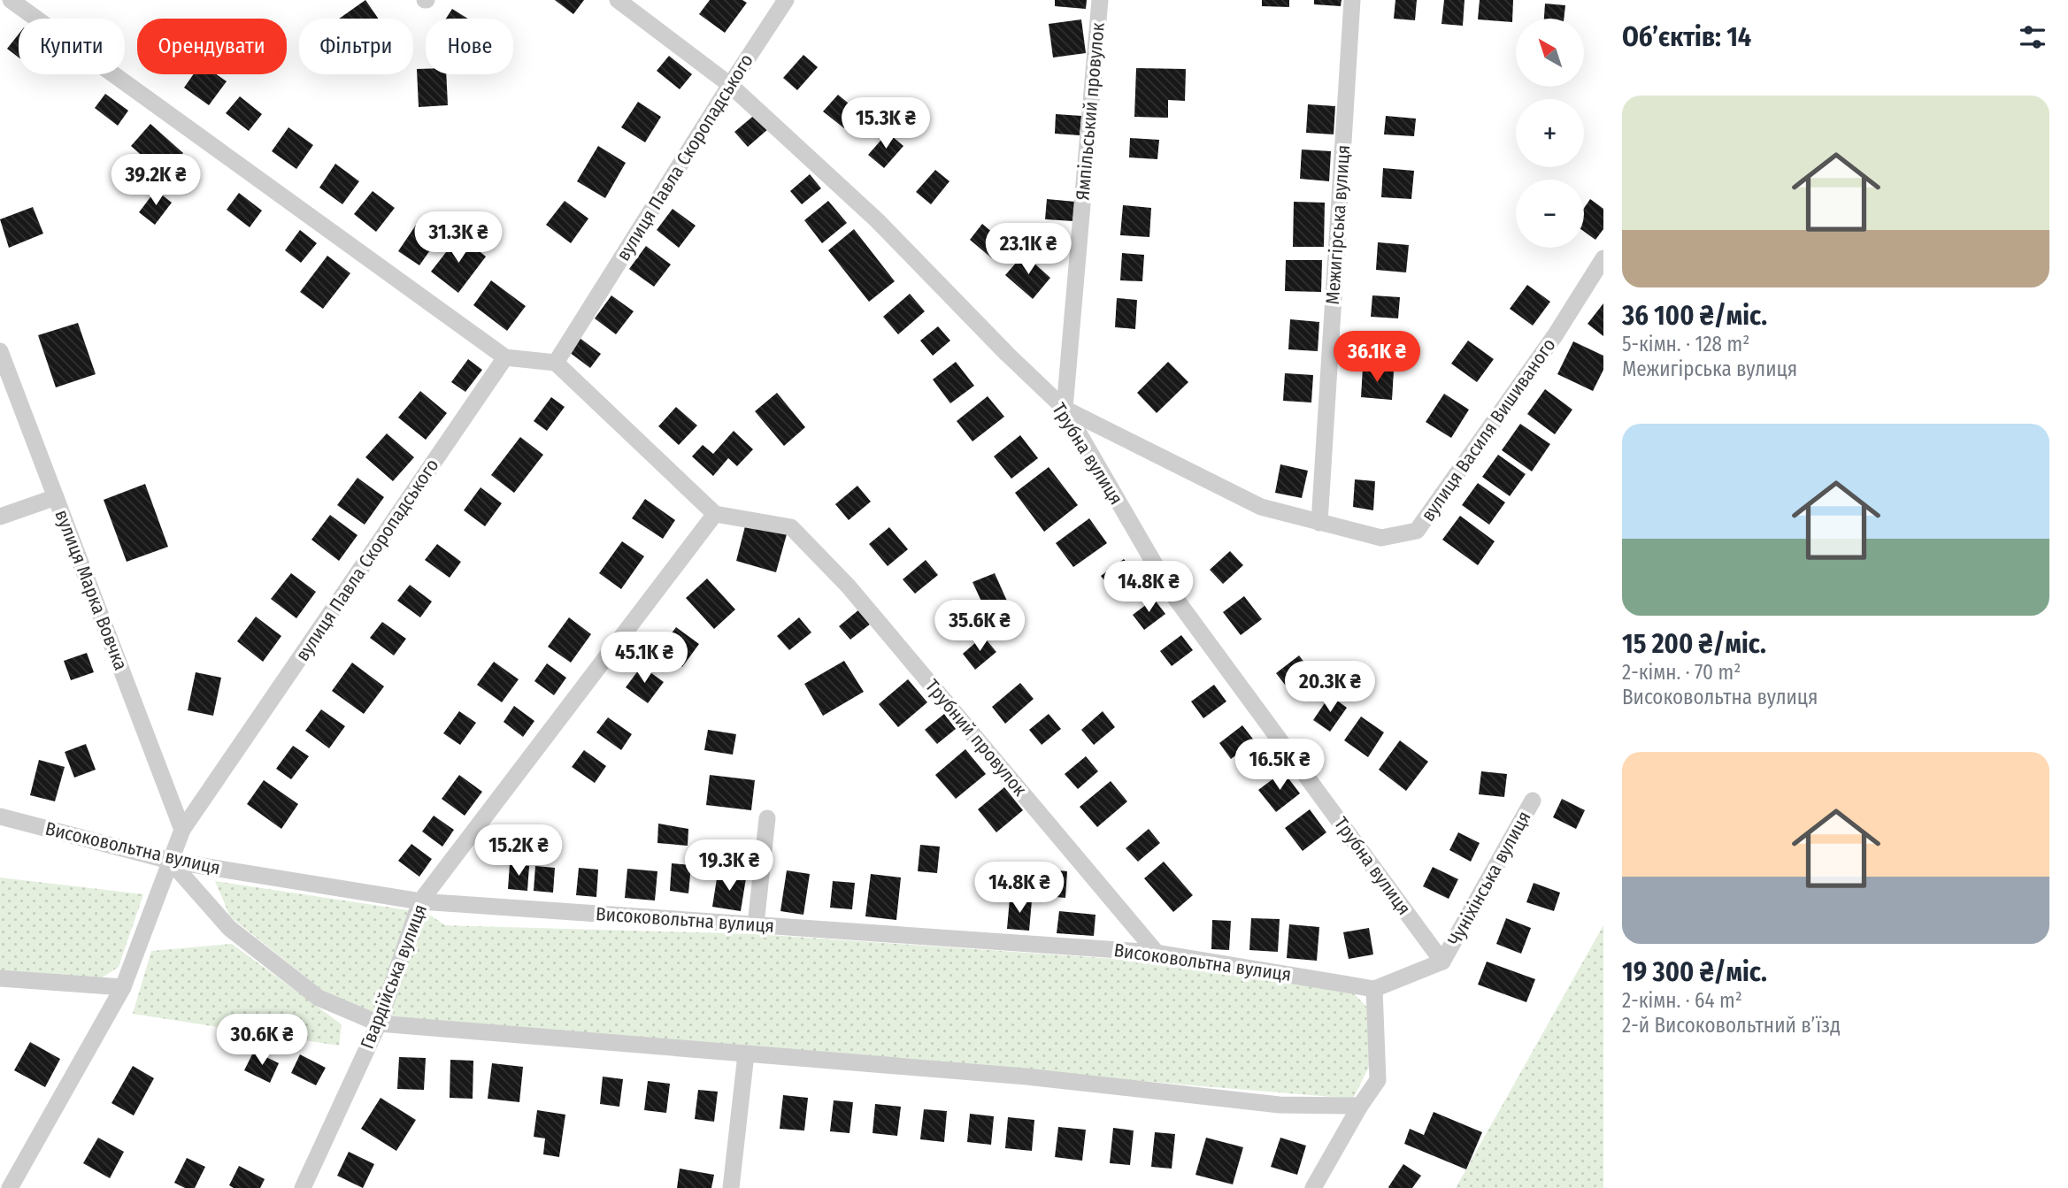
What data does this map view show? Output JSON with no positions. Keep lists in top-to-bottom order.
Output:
{
  "streets": {
    "street": [
      "Ямпільський провулок",
      "вулиця Павла Скоропадського",
      "Межигірська вулиця",
      "вулиця Василя Вишиваного",
      "Трубна вулиця",
      "вулиця Марка Вовчка",
      "Трубний провулок",
      "Високовольтна вулиця",
      "Чуніхінська вулиця",
      "Гвардійська вулиця"
    ]
  },
  "crossings": [
    ["Ямпільський провулок", "вулиця Василя Вишиваного"],
    ["Ямпільський провулок", "Трубна вулиця"],
    ["вулиця Павла Скоропадського", "Трубна вулиця"],
    ["вулиця Павла Скоропадського", "вулиця Марка Вовчка"],
    ["вулиця Павла Скоропадського", "Високовольтна вулиця"],
    ["Межигірська вулиця", "вулиця Василя Вишиваного"],
    ["вулиця Василя Вишиваного", "Трубна вулиця"],
    ["Трубна вулиця", "Чуніхінська вулиця"],
    ["Трубний провулок", "Високовольтна вулиця"],
    ["Трубний провулок", "Гвардійська вулиця"],
    ["Високовольтна вулиця", "Чуніхінська вулиця"],
    ["Високовольтна вулиця", "Гвардійська вулиця"]
  ],
  "north": "top left",
  "page": {
    "heading": "Об’єктів: 14",
    "map_buttons": ["+", "−"],
    "chip": [
      "Купити",
      "Орендувати",
      "Фільтри",
      "Нове"
    ],
    "list": [
      {
        "name": "36 100 ₴/міс.",
        "note": "5-кімн. · 128 m² · Межигірська вулиця"
      },
      {
        "name": "15 200 ₴/міс.",
        "note": "2-кімн. · 70 m² · Високовольтна вулиця"
      },
      {
        "name": "19 300 ₴/міс.",
        "note": "2-кімн. · 64 m² · 2-й Високовольтний в’їзд"
      }
    ],
    "price": [
      "15.3K ₴",
      "39.2K ₴",
      "31.3K ₴",
      "23.1K ₴",
      "36.1K ₴",
      "14.8K ₴",
      "35.6K ₴",
      "45.1K ₴",
      "20.3K ₴",
      "16.5K ₴",
      "15.2K ₴",
      "19.3K ₴",
      "14.8K ₴",
      "30.6K ₴"
    ]
  }
}
